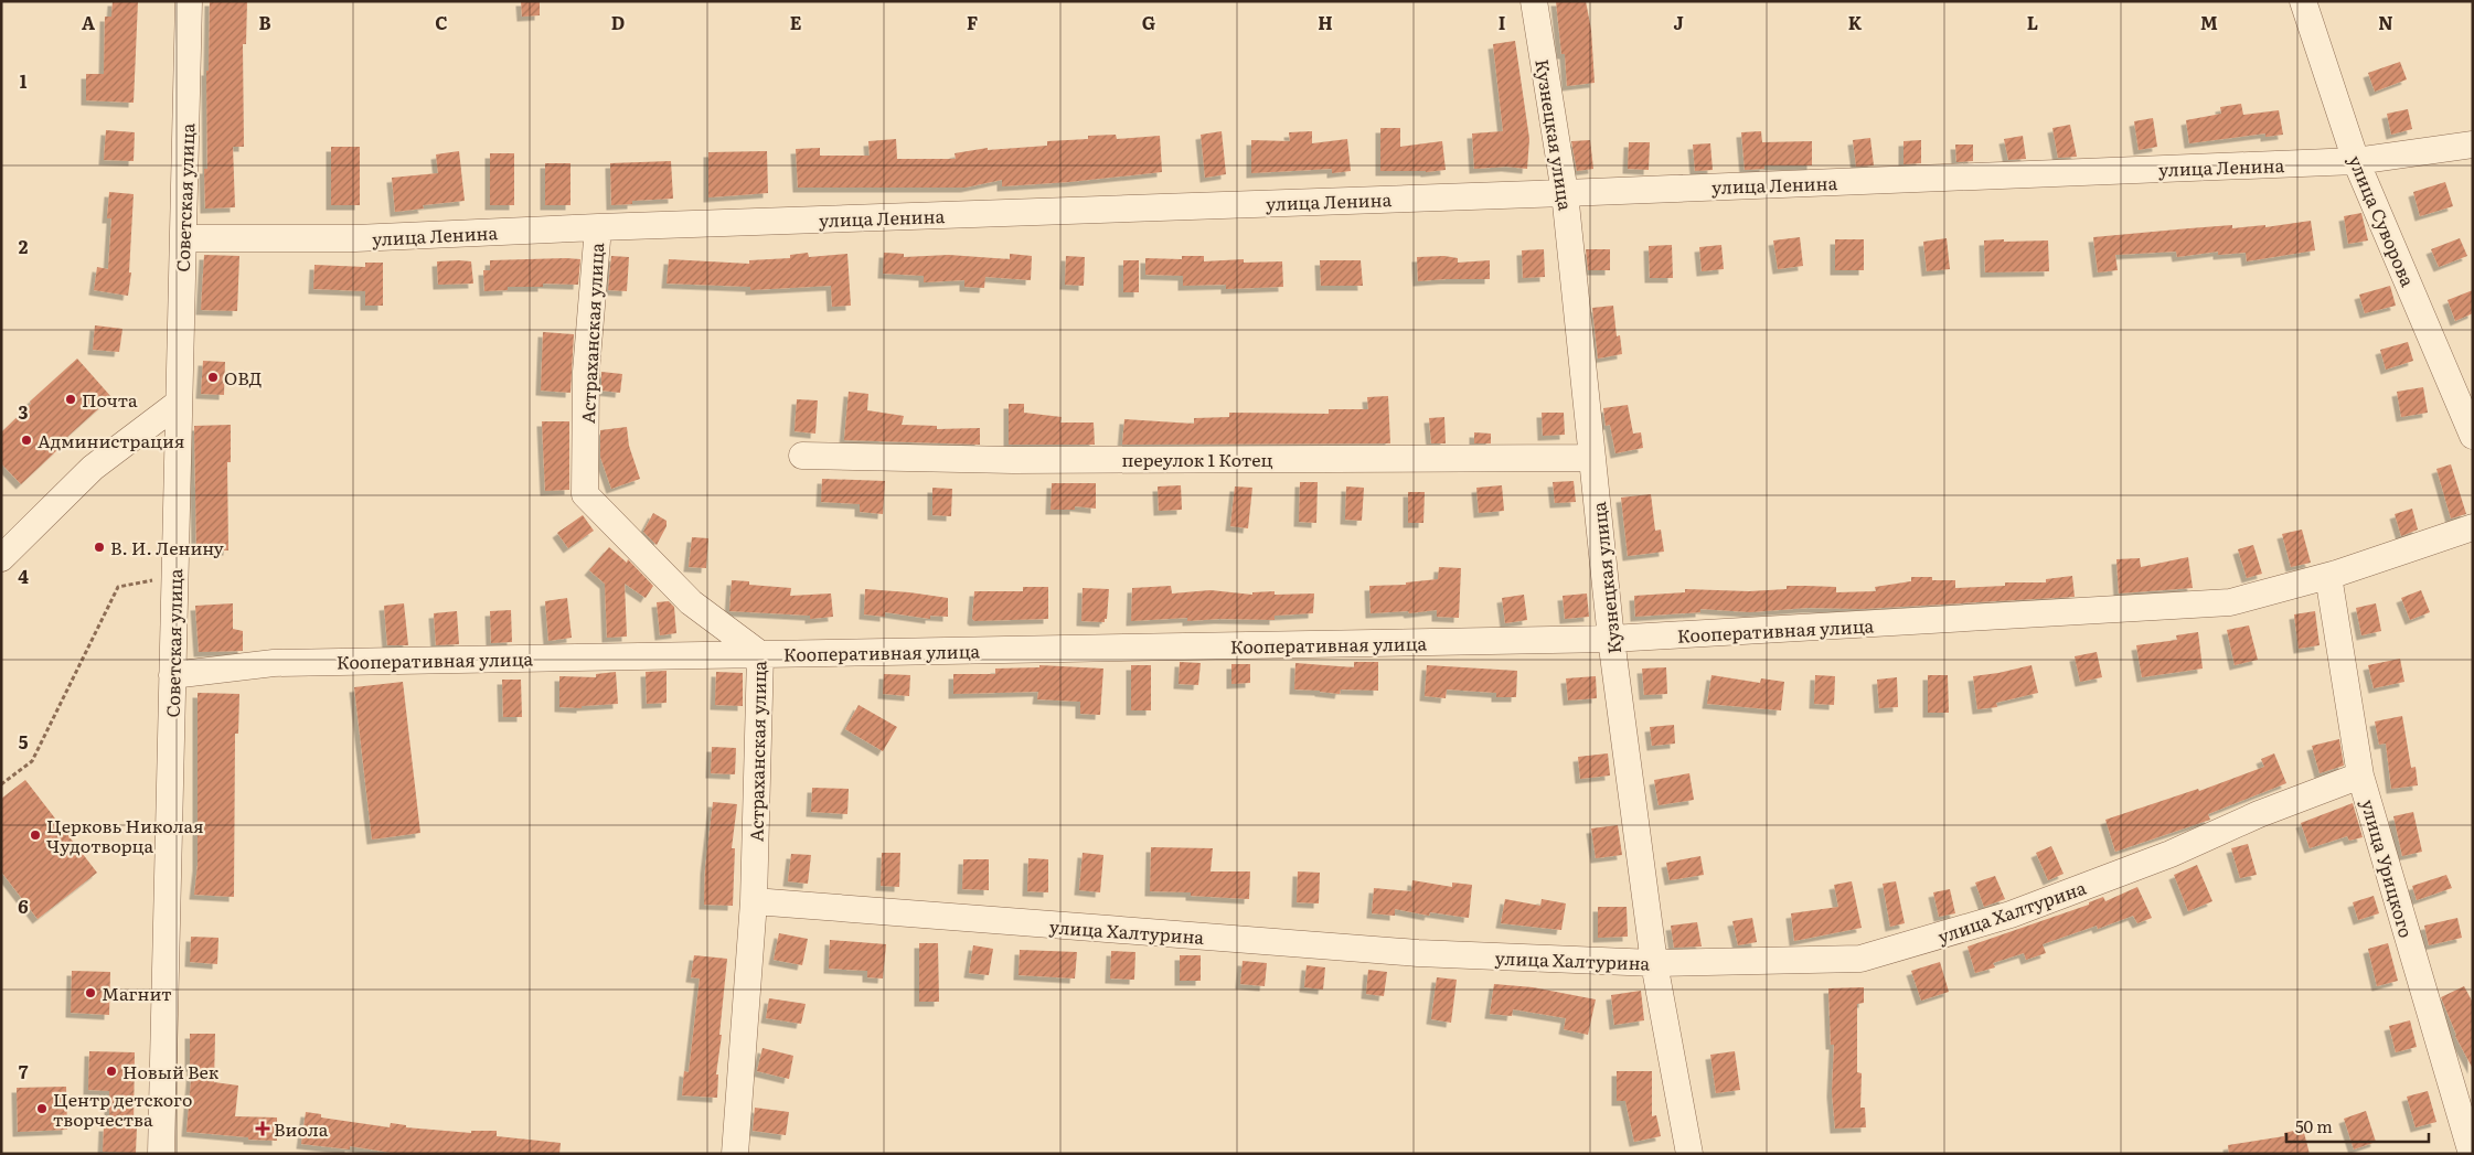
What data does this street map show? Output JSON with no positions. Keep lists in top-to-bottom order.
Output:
{
  "streets": {
    "street": [
      "Кузнецкая улица",
      "улица Ленина",
      "Советская улица",
      "улица Суворова",
      "Астраханская улица",
      "переулок 1 Котец",
      "Кооперативная улица",
      "улица Урицкого",
      "улица Халтурина"
    ]
  },
  "crossings": [
    ["Кузнецкая улица", "улица Ленина"],
    ["Кузнецкая улица", "переулок 1 Котец"],
    ["Кузнецкая улица", "Кооперативная улица"],
    ["Кузнецкая улица", "улица Халтурина"],
    ["улица Ленина", "Советская улица"],
    ["улица Ленина", "улица Суворова"],
    ["улица Ленина", "Астраханская улица"],
    ["Советская улица", "Кооперативная улица"],
    ["Астраханская улица", "Кооперативная улица"],
    ["Астраханская улица", "улица Халтурина"],
    ["Кооперативная улица", "улица Урицкого"],
    ["улица Урицкого", "улица Халтурина"]
  ],
  "places": {
    "other": [
      "ОВД",
      "Почта",
      "Администрация",
      "В. И. Ленину",
      "Церковь Николая Чудотворца",
      "Магнит",
      "Новый Век",
      "Центр детского творчества"
    ],
    "health": ["Виола"]
  },
  "scale_bar": "50 m",
  "grid": {
    "columns": [
      "A",
      "B",
      "C",
      "D",
      "E",
      "F",
      "G",
      "H",
      "I",
      "J",
      "K",
      "L",
      "M",
      "N"
    ],
    "rows": [
      "1",
      "2",
      "3",
      "4",
      "5",
      "6",
      "7"
    ]
  }
}
